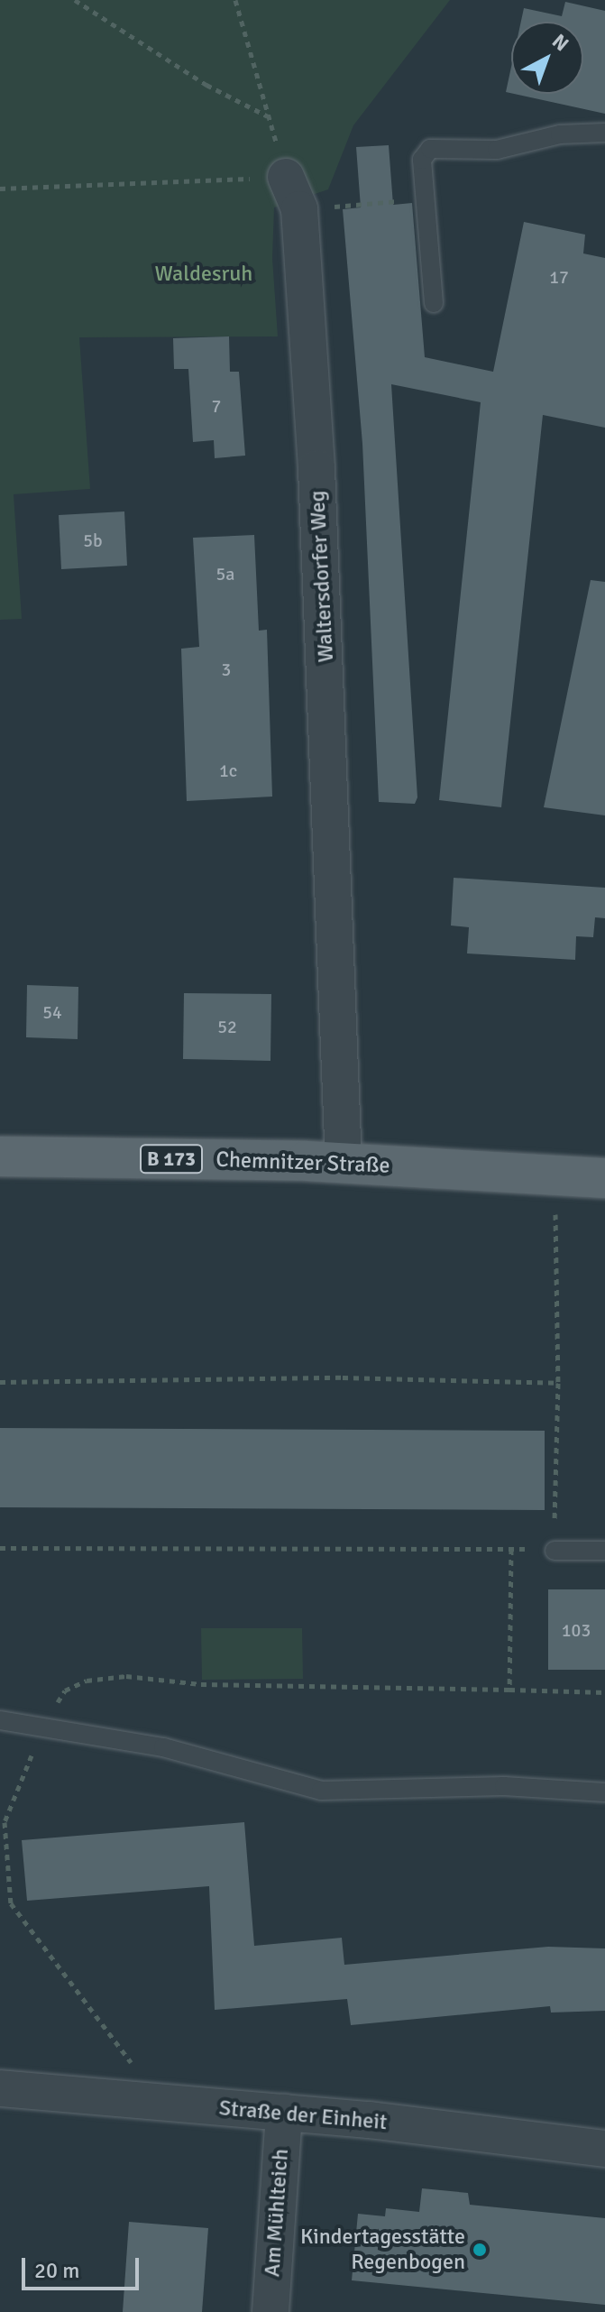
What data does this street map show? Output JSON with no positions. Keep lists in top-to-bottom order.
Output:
{
  "streets": {
    "main road": ["B 173", "Chemnitzer Straße"],
    "street": ["Waltersdorfer Weg", "Straße der Einheit", "Am Mühlteich"]
  },
  "crossings": [
    ["Waltersdorfer Weg", "Chemnitzer Straße"],
    ["Straße der Einheit", "Am Mühlteich"]
  ],
  "parks": ["Waldesruh"],
  "places": ["Kindertagesstätte Regenbogen"],
  "house_numbers": [
    "17",
    "7",
    "5b",
    "5a",
    "3",
    "1c",
    "54",
    "52",
    "103"
  ],
  "scale_bar": "20 m",
  "north": "top right"
}
